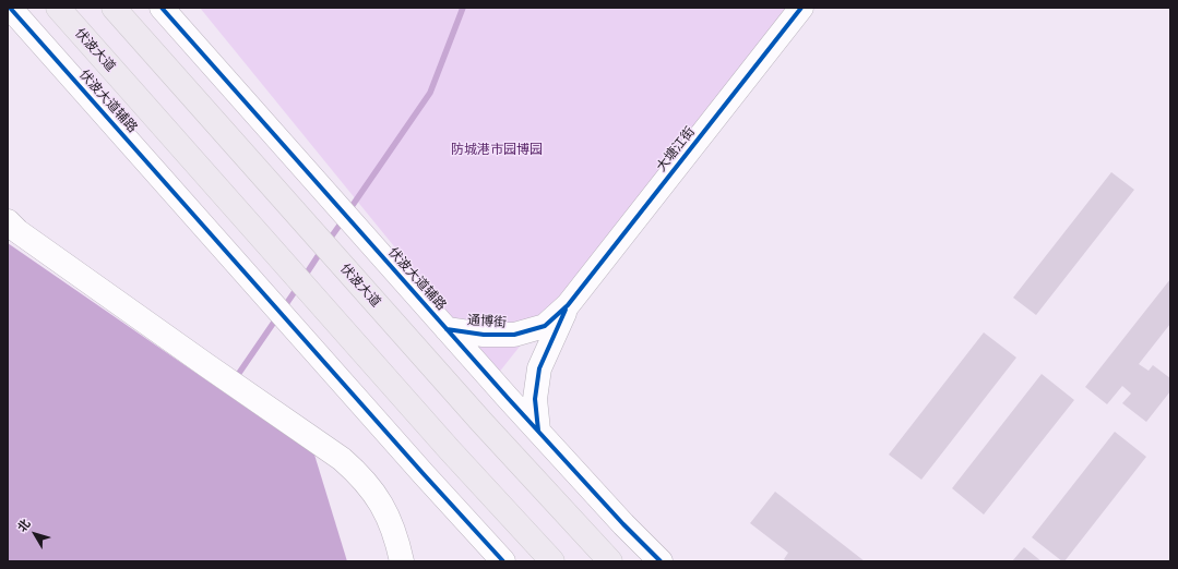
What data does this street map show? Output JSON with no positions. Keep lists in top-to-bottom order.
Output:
{
  "streets": {
    "main road": ["伏波大道"],
    "street": ["伏波大道辅路", "大塘江街", "通博街"]
  },
  "crossings": [
    ["伏波大道辅路", "通博街"],
    ["大塘江街", "通博街"]
  ],
  "parks": ["防城港市园博园"],
  "north": "top left"
}
